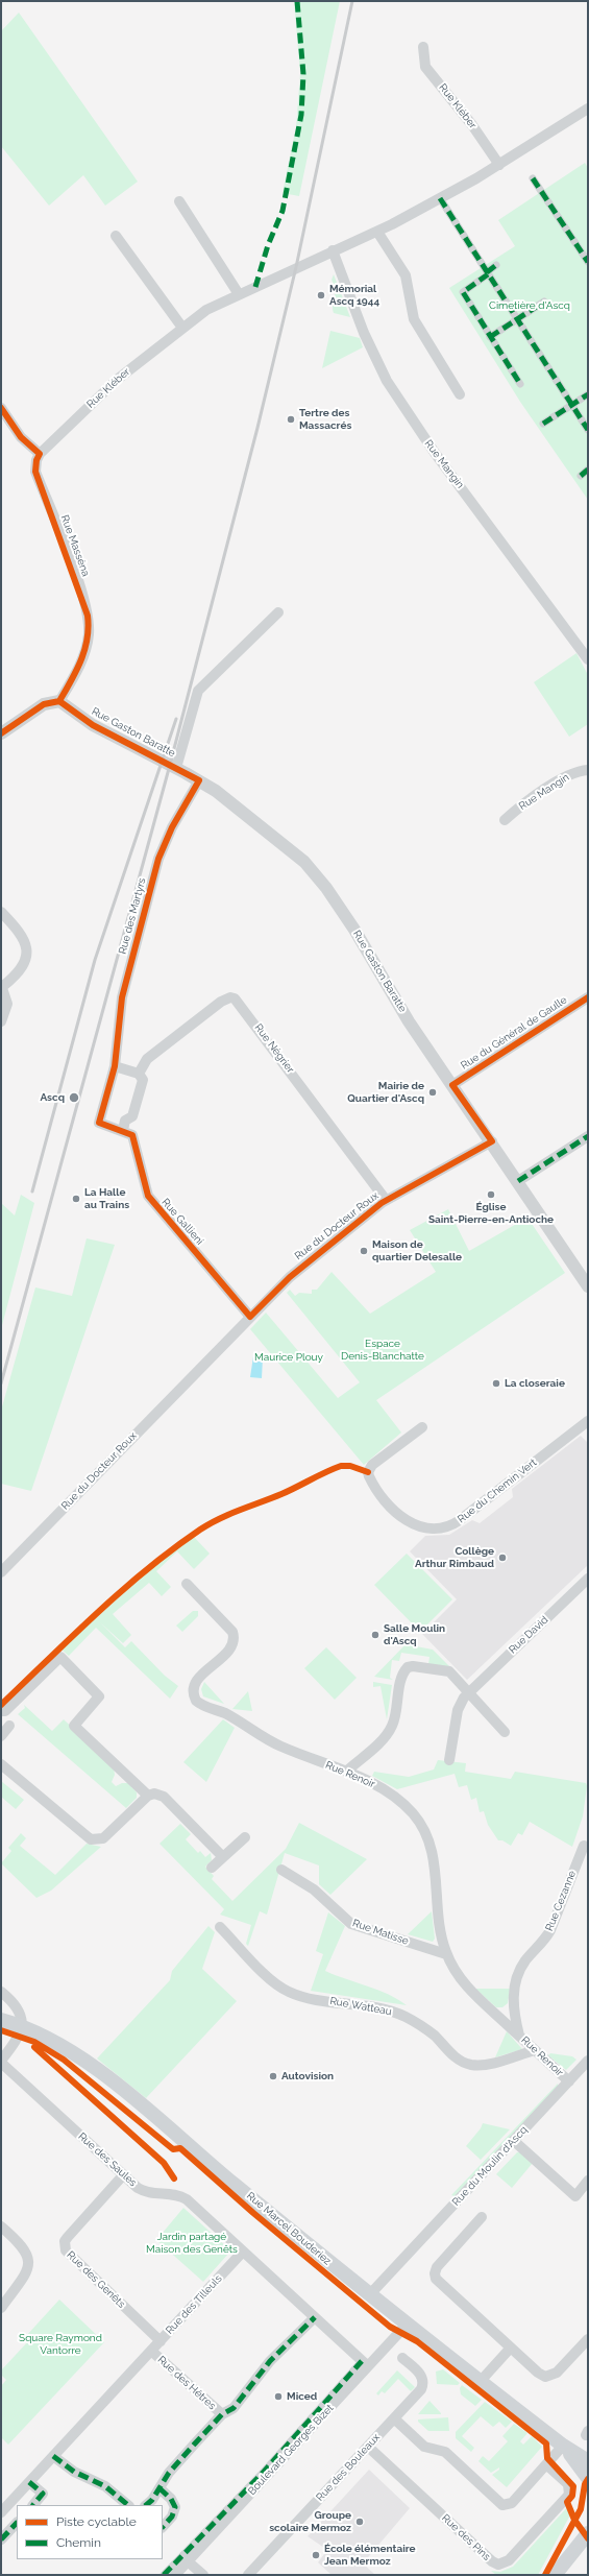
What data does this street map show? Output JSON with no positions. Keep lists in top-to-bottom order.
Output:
{
  "streets": {
    "main road": ["Rue Marcel Bouderiez"],
    "street": [
      "Rue Kléber",
      "Rue Mangin",
      "Rue Masséna",
      "Rue Gaston Baratte",
      "Rue des Martyrs",
      "Rue du Général de Gaulle",
      "Rue Négrier",
      "Rue Gallieni",
      "Rue du Docteur Roux",
      "Rue du Chemin Vert",
      "Rue David",
      "Rue Renoir",
      "Rue Cezanne",
      "Rue Matisse",
      "Rue Watteau",
      "Rue des Saules",
      "Rue du Moulin d'Ascq",
      "Rue des Genêts",
      "Rue des Tilleuls",
      "Rue des Hêtres",
      "Boulevard Georges Bizet",
      "Rue des Bouleaux",
      "Rue des Pins"
    ]
  },
  "crossings": [
    ["Rue Kléber", "Rue Mangin"],
    ["Rue Kléber", "Rue Masséna"],
    ["Rue Masséna", "Rue Gaston Baratte"],
    ["Rue Gaston Baratte", "Rue des Martyrs"],
    ["Rue Gaston Baratte", "Rue du Général de Gaulle"],
    ["Rue Gaston Baratte", "Rue du Docteur Roux"],
    ["Rue des Martyrs", "Rue Gallieni"],
    ["Rue Négrier", "Rue du Docteur Roux"],
    ["Rue Gallieni", "Rue du Docteur Roux"],
    ["Rue Renoir", "Rue Cezanne"],
    ["Rue Renoir", "Rue Matisse"],
    ["Rue Renoir", "Rue Watteau"],
    ["Rue Renoir", "Rue du Moulin d'Ascq"],
    ["Rue des Saules", "Rue des Genêts"],
    ["Rue des Saules", "Rue des Tilleuls"],
    ["Rue du Moulin d'Ascq", "Rue Marcel Bouderiez"],
    ["Rue Marcel Bouderiez", "Boulevard Georges Bizet"],
    ["Rue des Genêts", "Rue des Tilleuls"],
    ["Rue des Tilleuls", "Rue des Hêtres"],
    ["Rue des Bouleaux", "Rue des Pins"]
  ],
  "parks": [
    "Cimetière d'Ascq",
    "Espace Denis-Blanchatte",
    "Maurice Plouy",
    "Jardin partagé Maison des Genêts",
    "Square Raymond Vantorre"
  ],
  "places": [
    "Mémorial Ascq 1944",
    "Tertre des Massacrés",
    "Mairie de Quartier d'Ascq",
    "Ascq",
    "Église Saint-Pierre-en-Antioche",
    "La Halle au Trains",
    "Maison de quartier Delesalle",
    "La closeraie",
    "Collège Arthur Rimbaud",
    "Salle Moulin d'Ascq",
    "Autovision",
    "Miced",
    "Groupe scolaire Mermoz",
    "École élémentaire Jean Mermoz"
  ],
  "legend": ["Piste cyclable", "Chemin"]
}
